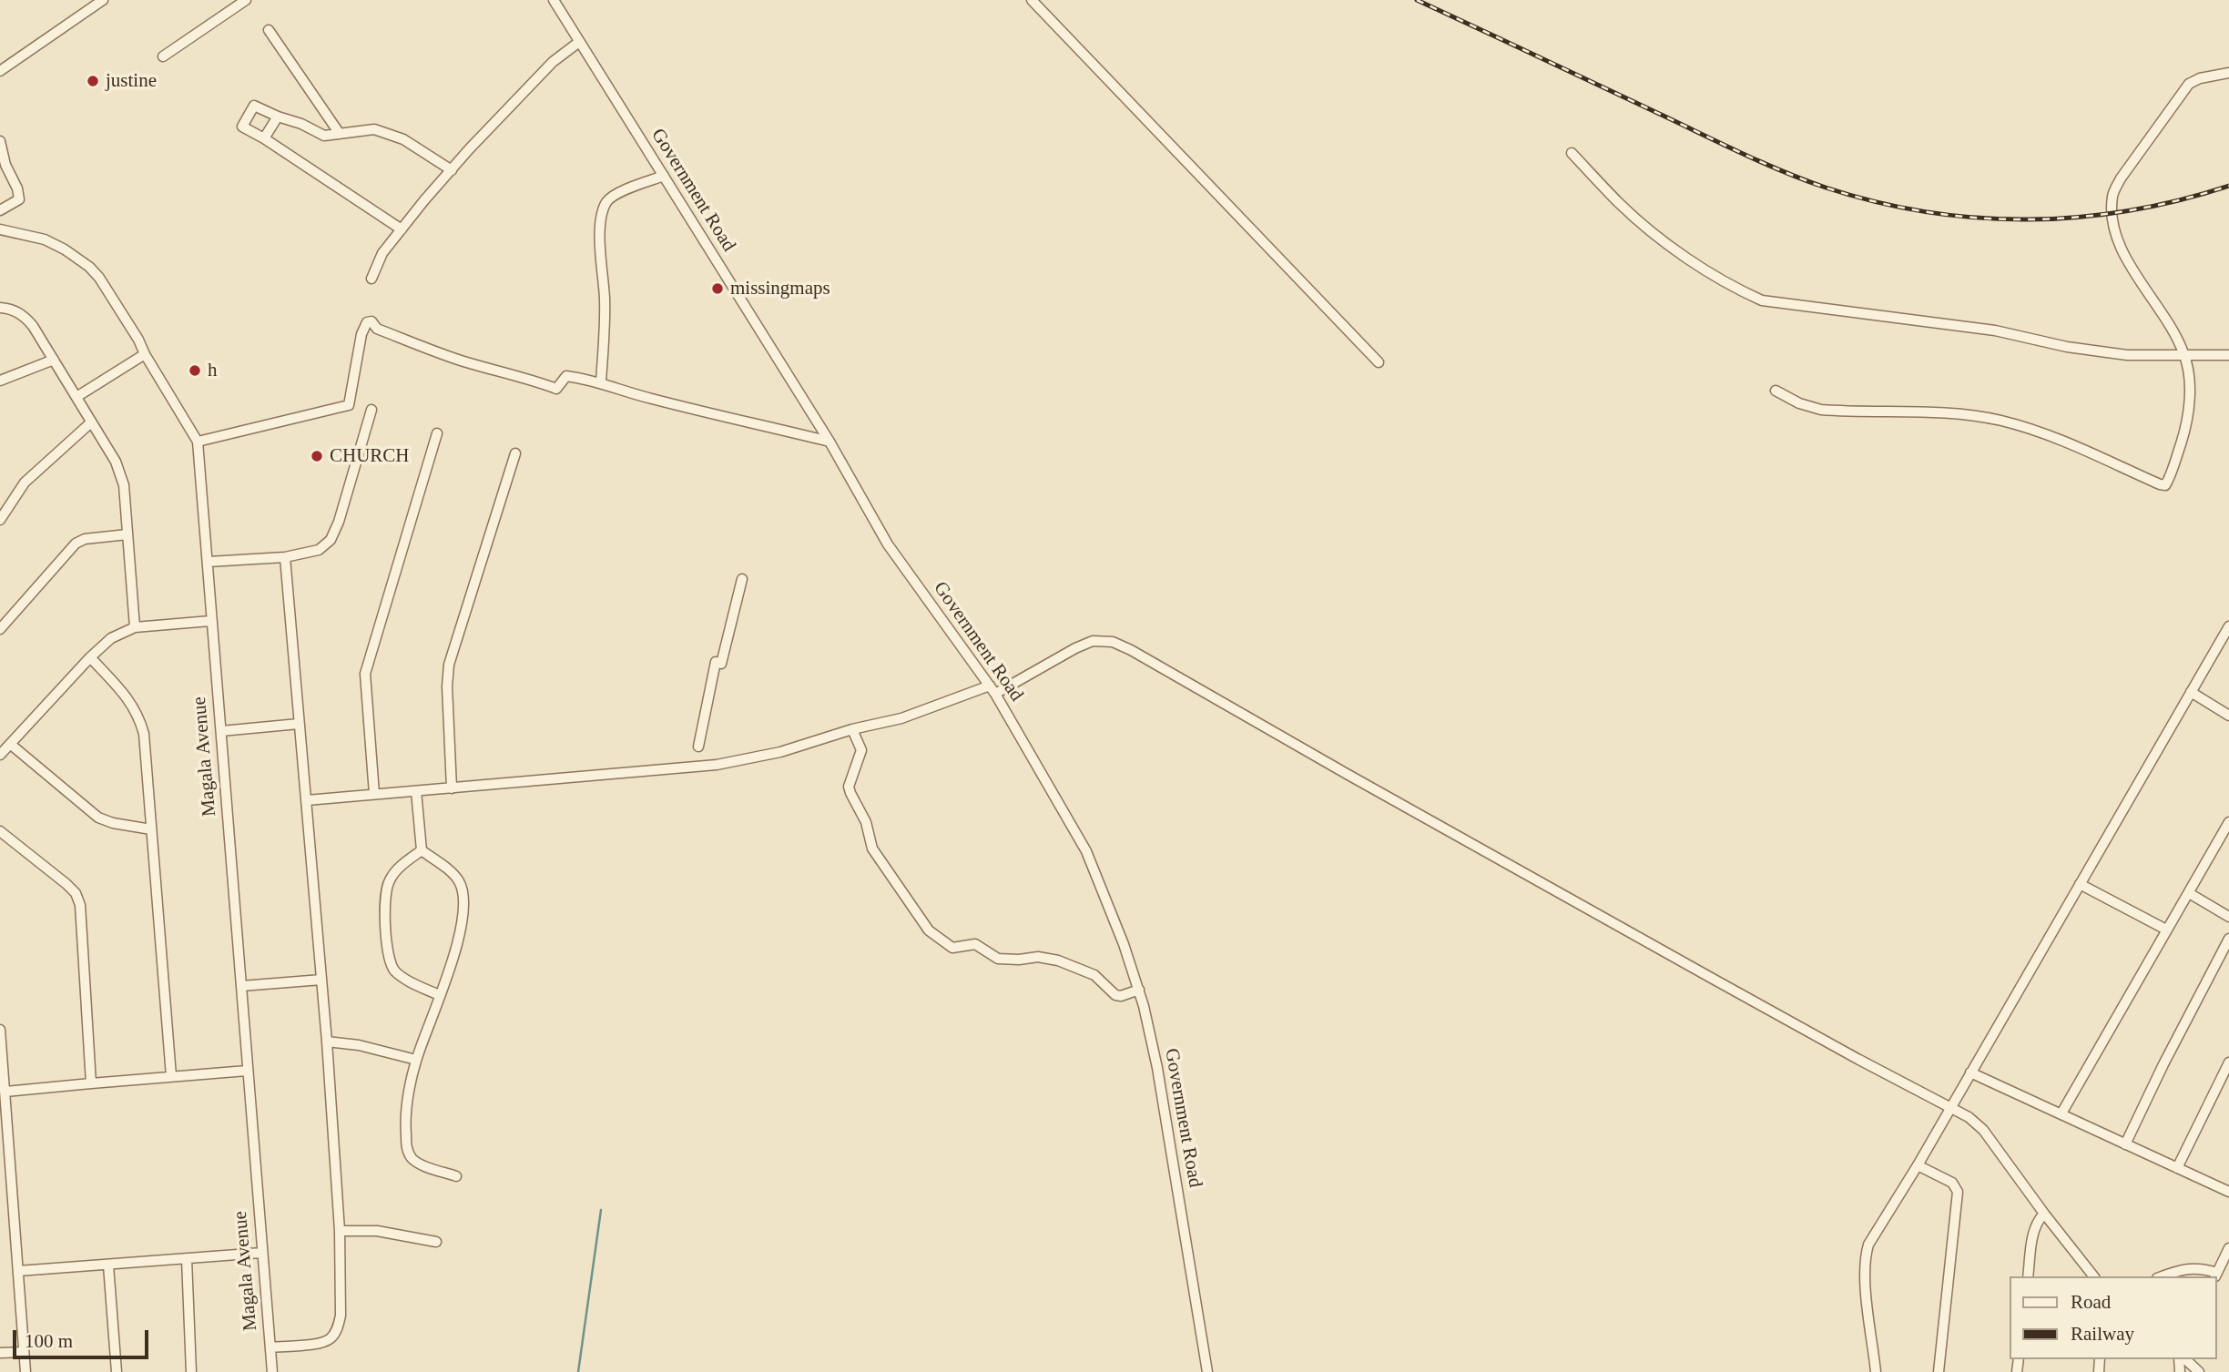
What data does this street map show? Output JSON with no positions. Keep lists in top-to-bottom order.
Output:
{
  "streets": {
    "street": ["Government Road", "Magala Avenue"]
  },
  "places": [
    "justine",
    "missingmaps",
    "h",
    "CHURCH"
  ],
  "legend": ["Road", "Railway"],
  "scale_bar": "100 m"
}
